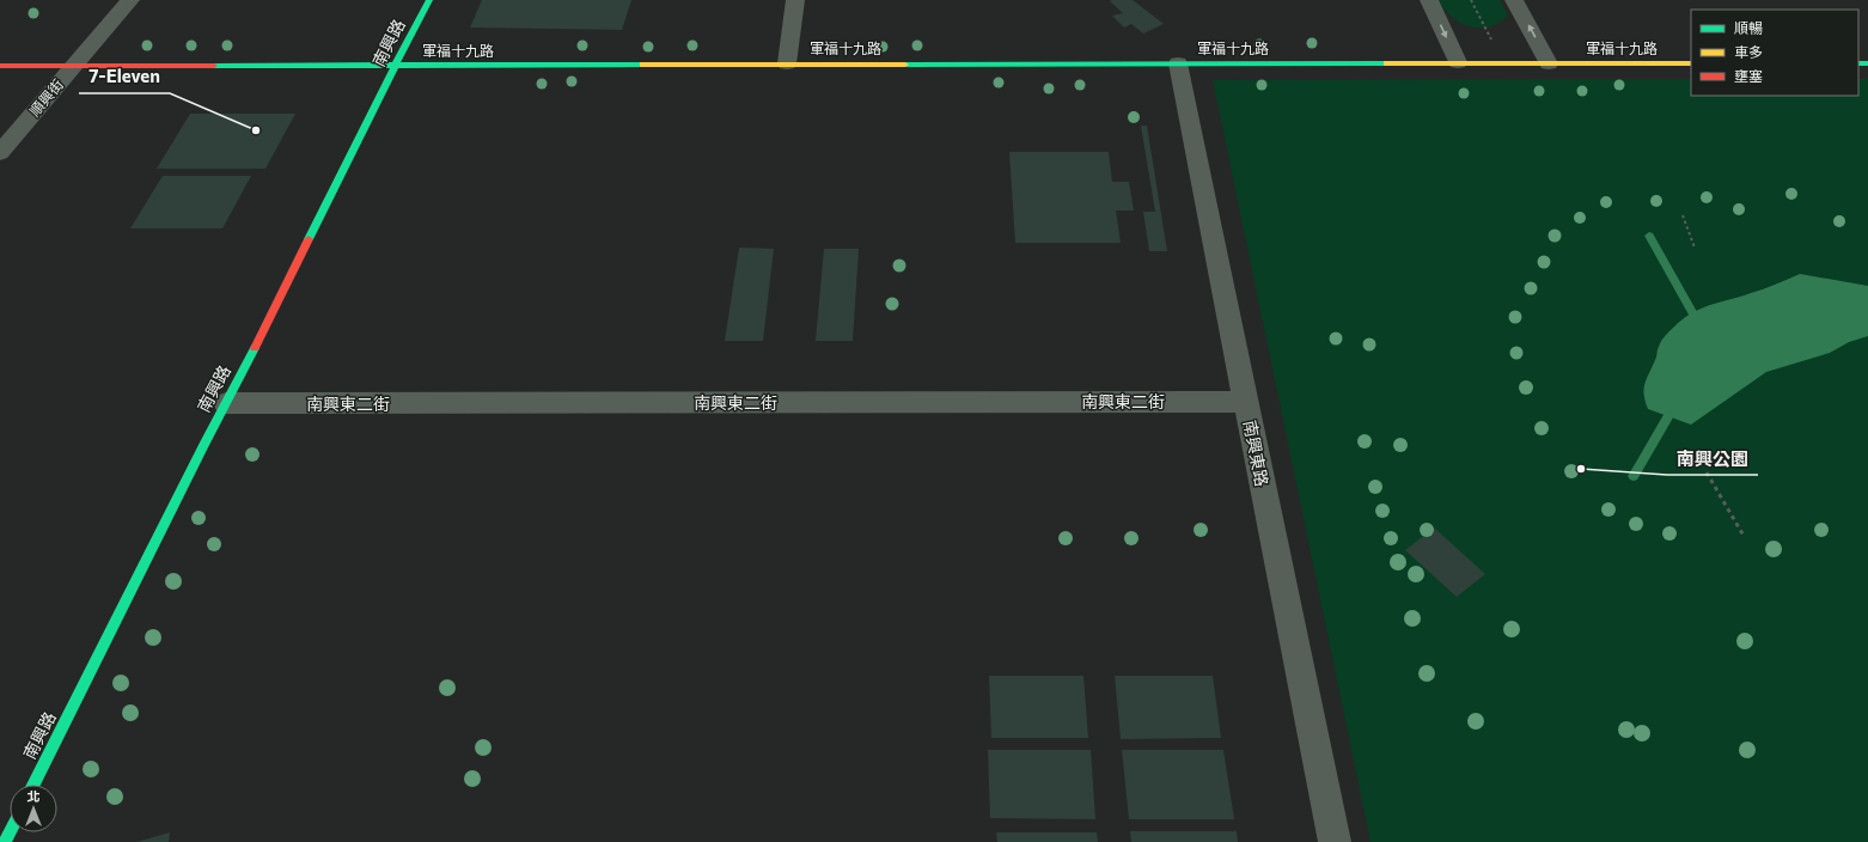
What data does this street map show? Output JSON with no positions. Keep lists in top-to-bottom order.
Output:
{
  "streets": {
    "street": [
      "南興路",
      "軍福十九路",
      "順興街",
      "南興東二街",
      "南興東路"
    ]
  },
  "crossings": [
    ["南興路", "軍福十九路"],
    ["南興路", "南興東二街"],
    ["軍福十九路", "順興街"],
    ["軍福十九路", "南興東路"],
    ["南興東二街", "南興東路"]
  ],
  "places": ["7-Eleven", "南興公園"],
  "legend": ["順暢", "車多", "壅塞"],
  "north": "top"
}
